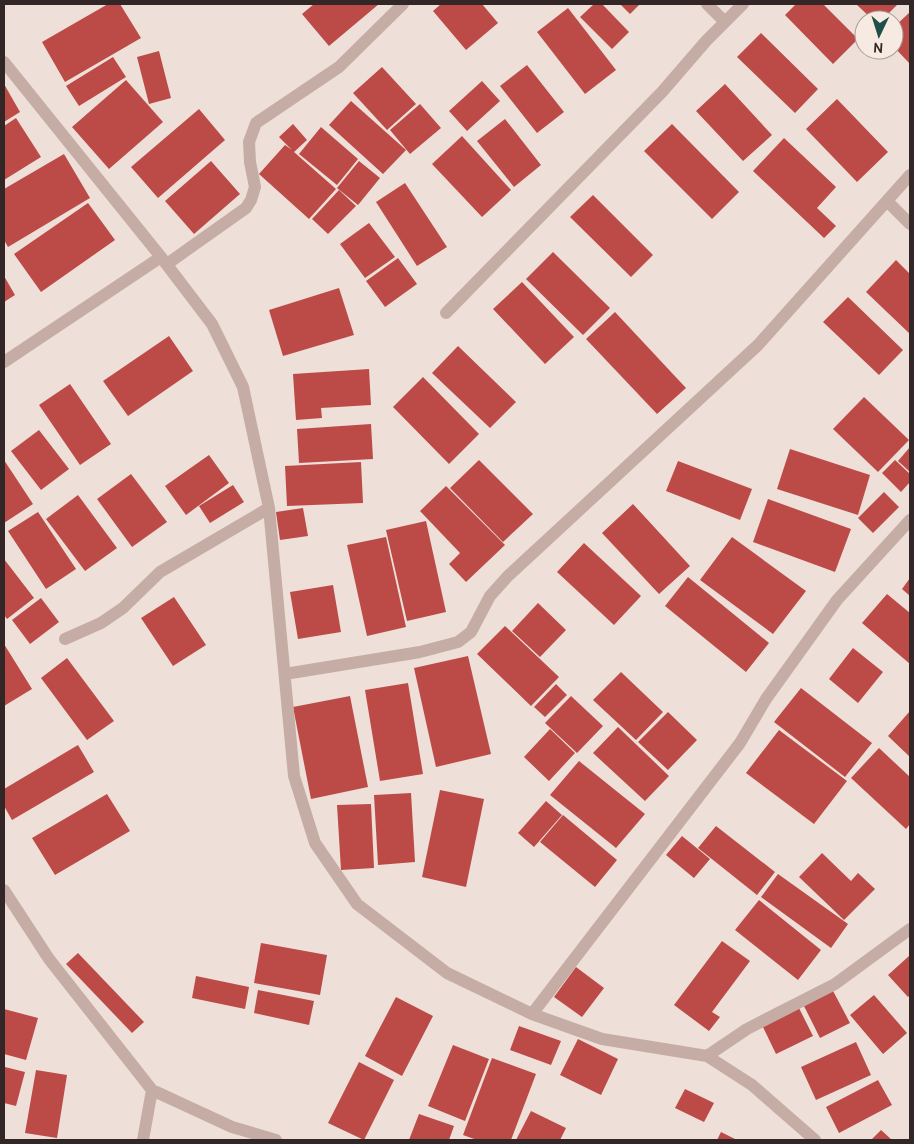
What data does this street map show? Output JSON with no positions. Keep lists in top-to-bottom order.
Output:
{
  "north": "bottom"
}
